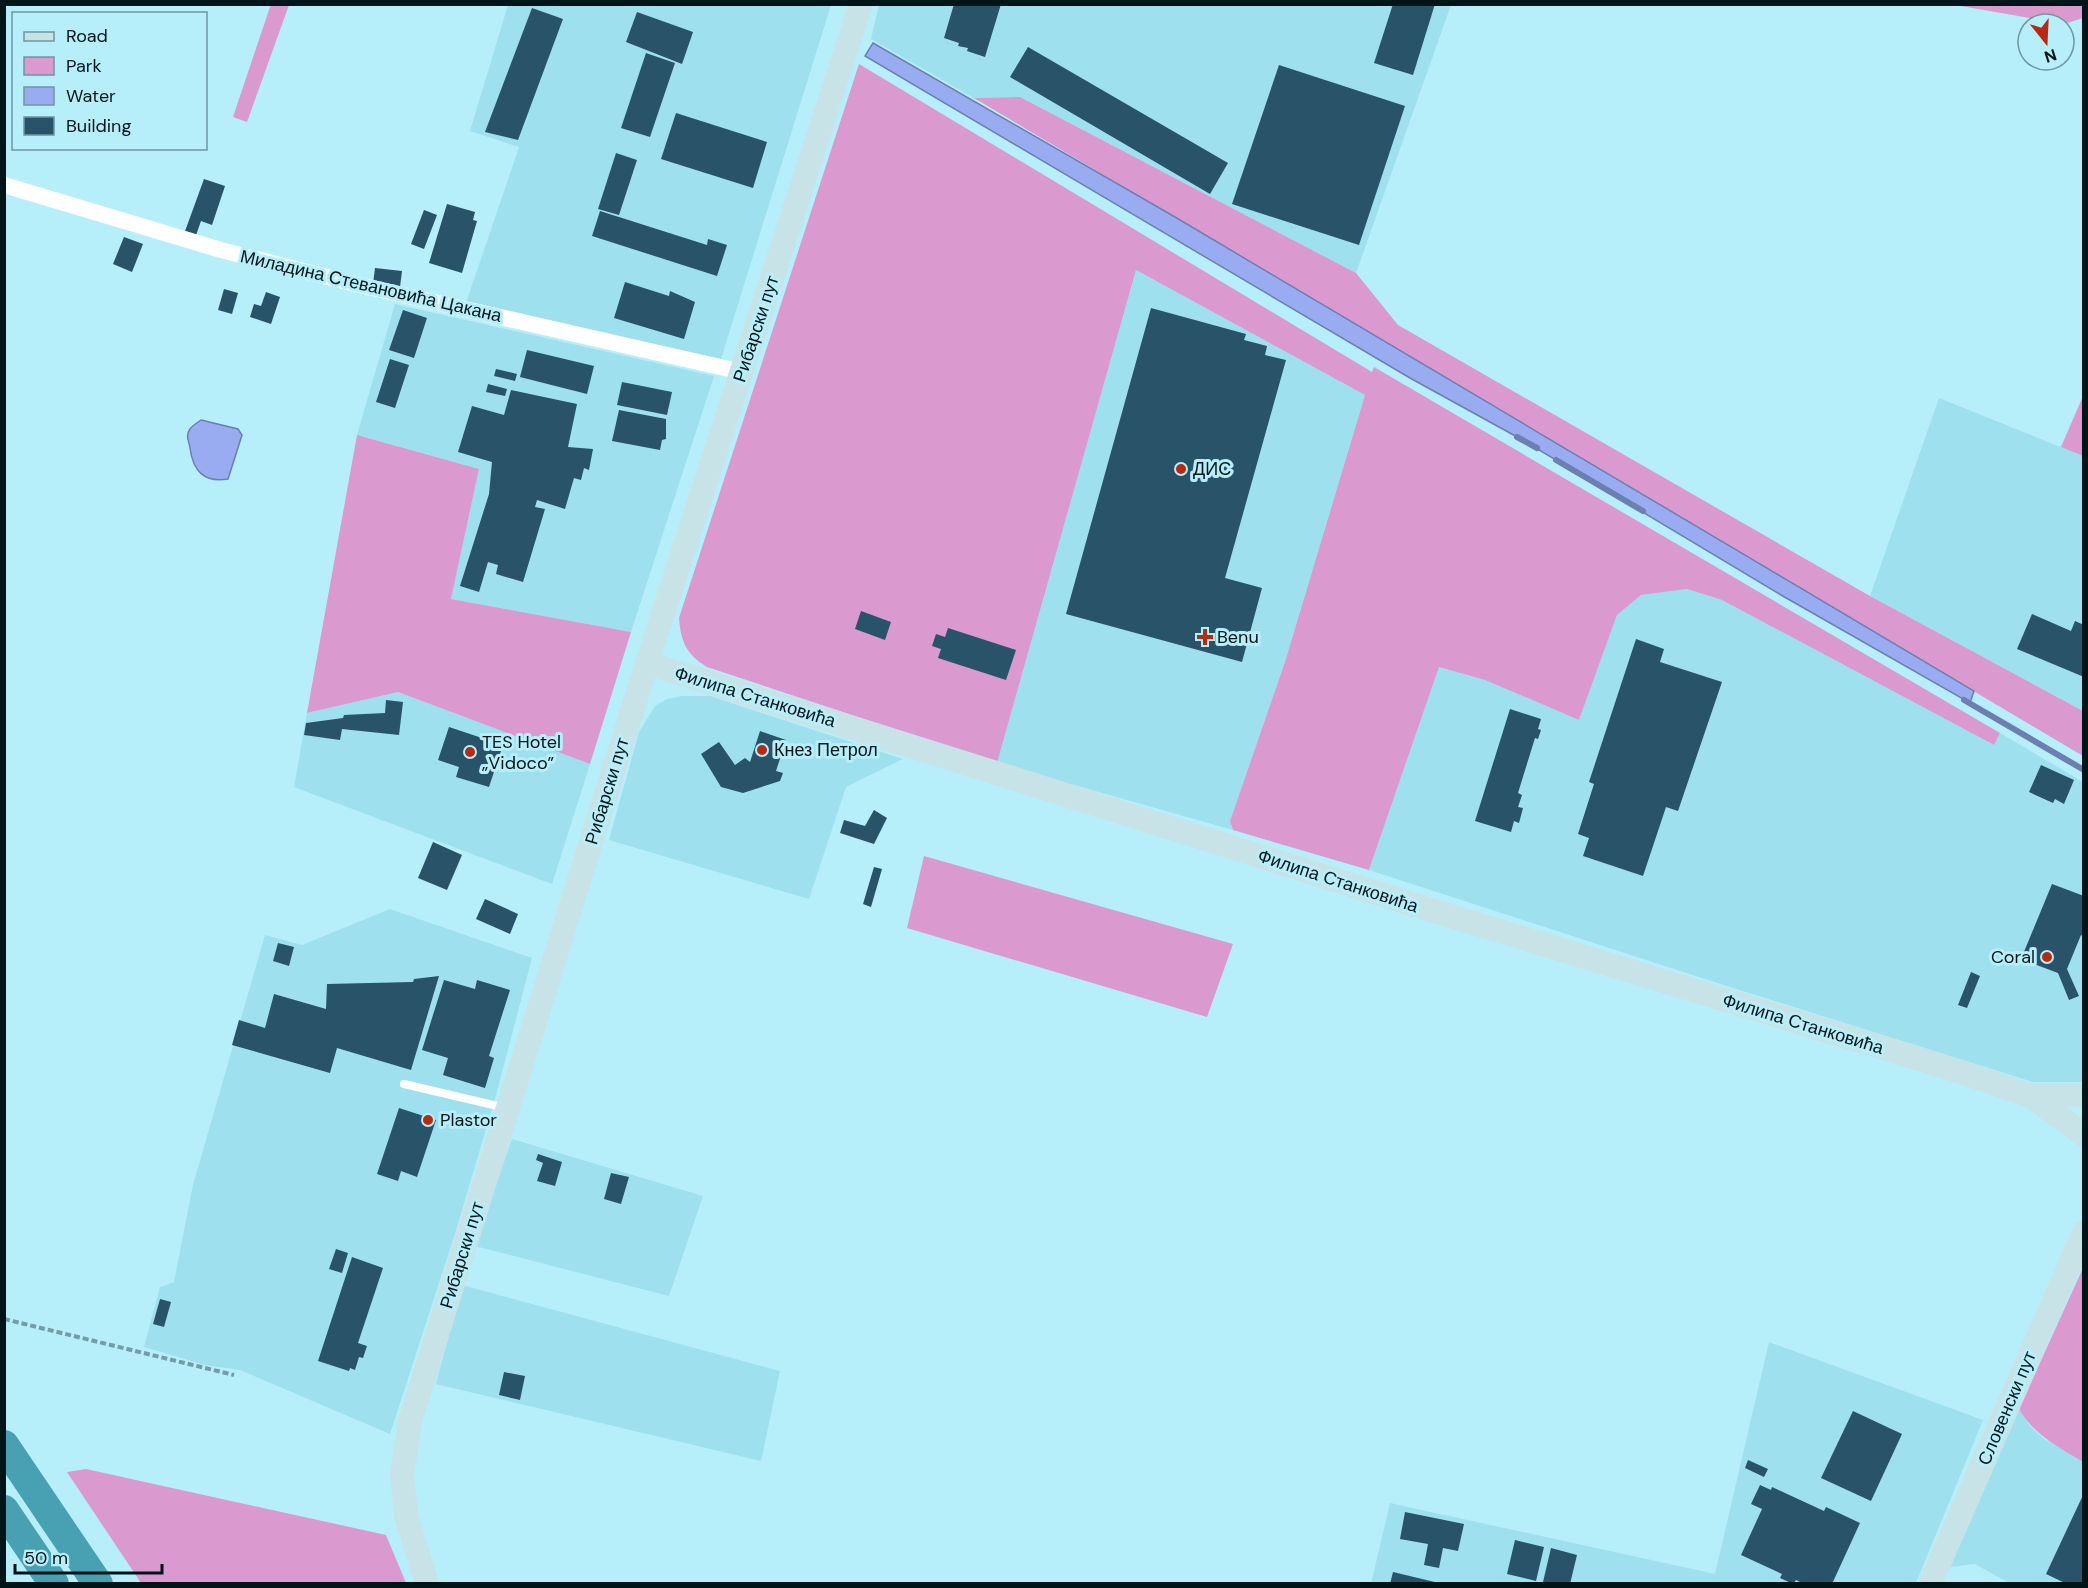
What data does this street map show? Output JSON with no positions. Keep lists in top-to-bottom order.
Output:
{
  "streets": {
    "main road": ["Рибарски пут", "Филипа Станковића", "Словенски пут"],
    "street": ["Миладина Стевановића Цакана"]
  },
  "crossings": [
    ["Миладина Стевановића Цакана", "Рибарски пут"],
    ["Рибарски пут", "Филипа Станковића"]
  ],
  "places": {
    "other": [
      "ДИС",
      "Кнез Петрол",
      "TES Hotel „Vidoco”",
      "Coral",
      "Plastor"
    ],
    "health": ["Benu"]
  },
  "legend": [
    "Road",
    "Park",
    "Water",
    "Building"
  ],
  "scale_bar": "50 m",
  "north": "bottom"
}
